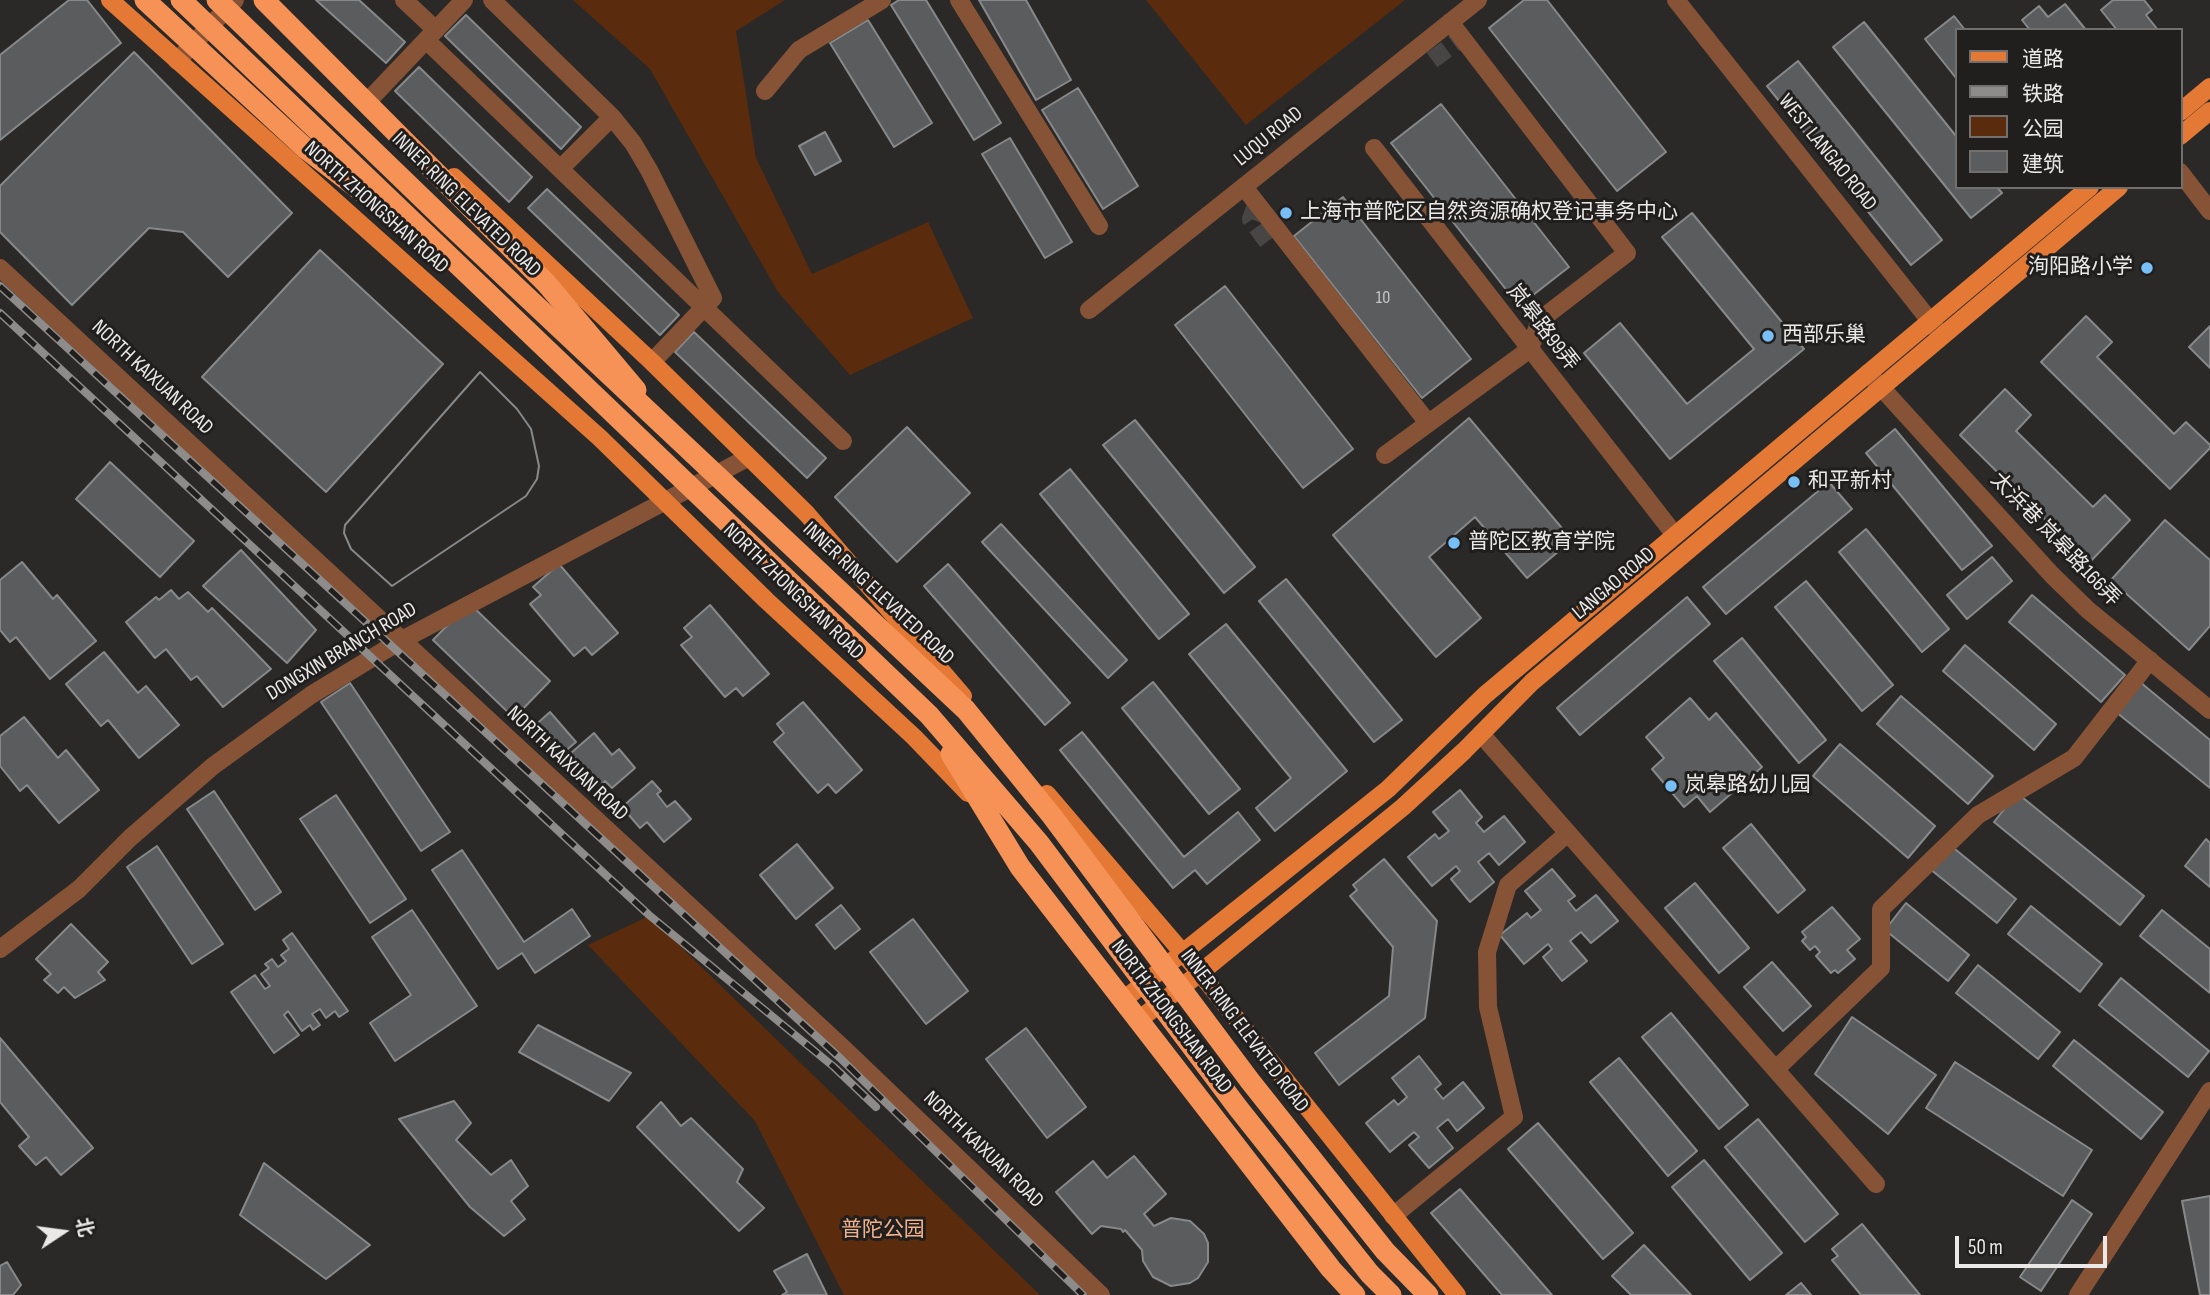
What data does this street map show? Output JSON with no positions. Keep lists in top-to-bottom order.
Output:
{
  "streets": {
    "highway": ["INNER RING ELEVATED ROAD"],
    "main road": ["NORTH ZHONGSHAN ROAD", "LANGAO ROAD"],
    "street": [
      "LUQU ROAD",
      "WEST LANGAO ROAD",
      "岚皋路99弄",
      "NORTH KAIXUAN ROAD",
      "太浜巷 岚皋路166弄",
      "DONGXIN BRANCH ROAD"
    ]
  },
  "crossings": [
    ["WEST LANGAO ROAD", "LANGAO ROAD"],
    ["NORTH ZHONGSHAN ROAD", "LANGAO ROAD"],
    ["NORTH ZHONGSHAN ROAD", "DONGXIN BRANCH ROAD"],
    ["岚皋路99弄", "LANGAO ROAD"],
    ["NORTH KAIXUAN ROAD", "DONGXIN BRANCH ROAD"],
    ["太浜巷 岚皋路166弄", "LANGAO ROAD"]
  ],
  "parks": ["普陀公园"],
  "places": [
    "上海市普陀区自然资源确权登记事务中心",
    "洵阳路小学",
    "西部乐巢",
    "和平新村",
    "普陀区教育学院",
    "岚皋路幼儿园"
  ],
  "house_numbers": ["10"],
  "legend": [
    "道路",
    "铁路",
    "公园",
    "建筑"
  ],
  "scale_bar": "50 m",
  "north": "right"
}
